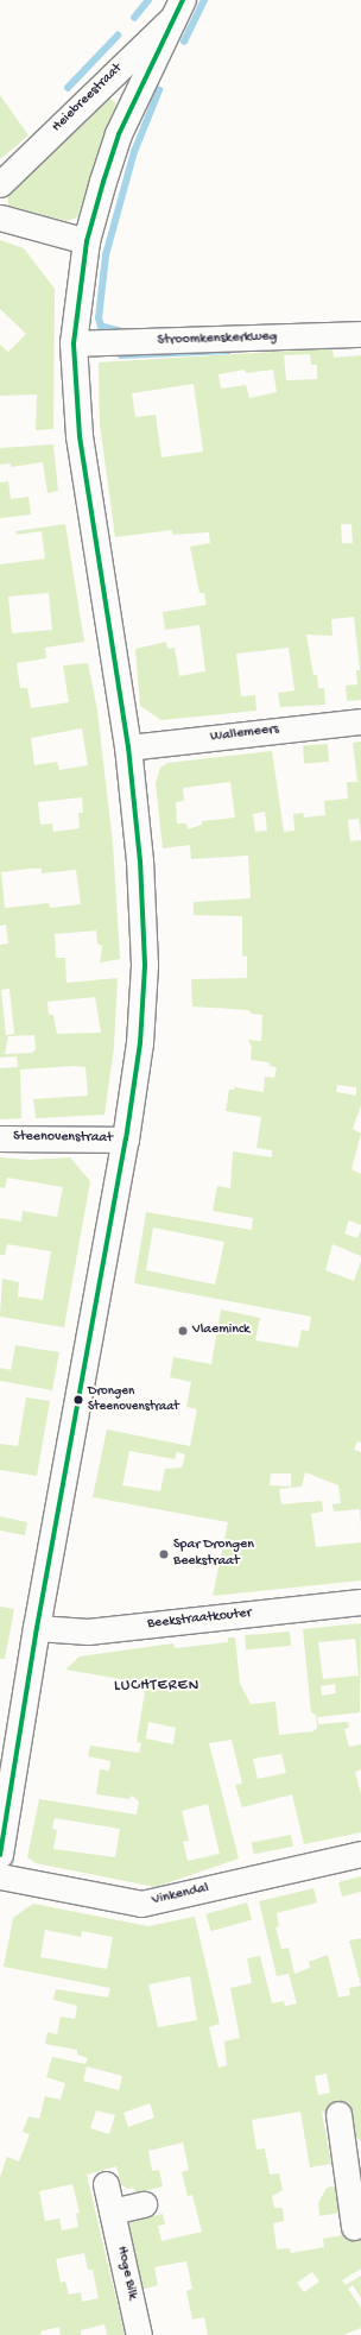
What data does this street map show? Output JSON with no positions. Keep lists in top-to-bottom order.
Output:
{
  "streets": {
    "street": [
      "Heiebreestraat",
      "Stroomkenskerkweg",
      "Wallemeers",
      "Steenovenstraat",
      "Beekstraatkouter",
      "Vinkendal",
      "Hoge Bilk"
    ]
  },
  "districts": ["LUCHTEREN"],
  "places": ["Vlaeminck", "Drongen Steenovenstraat", "Spar Drongen Beekstraat"]
}
